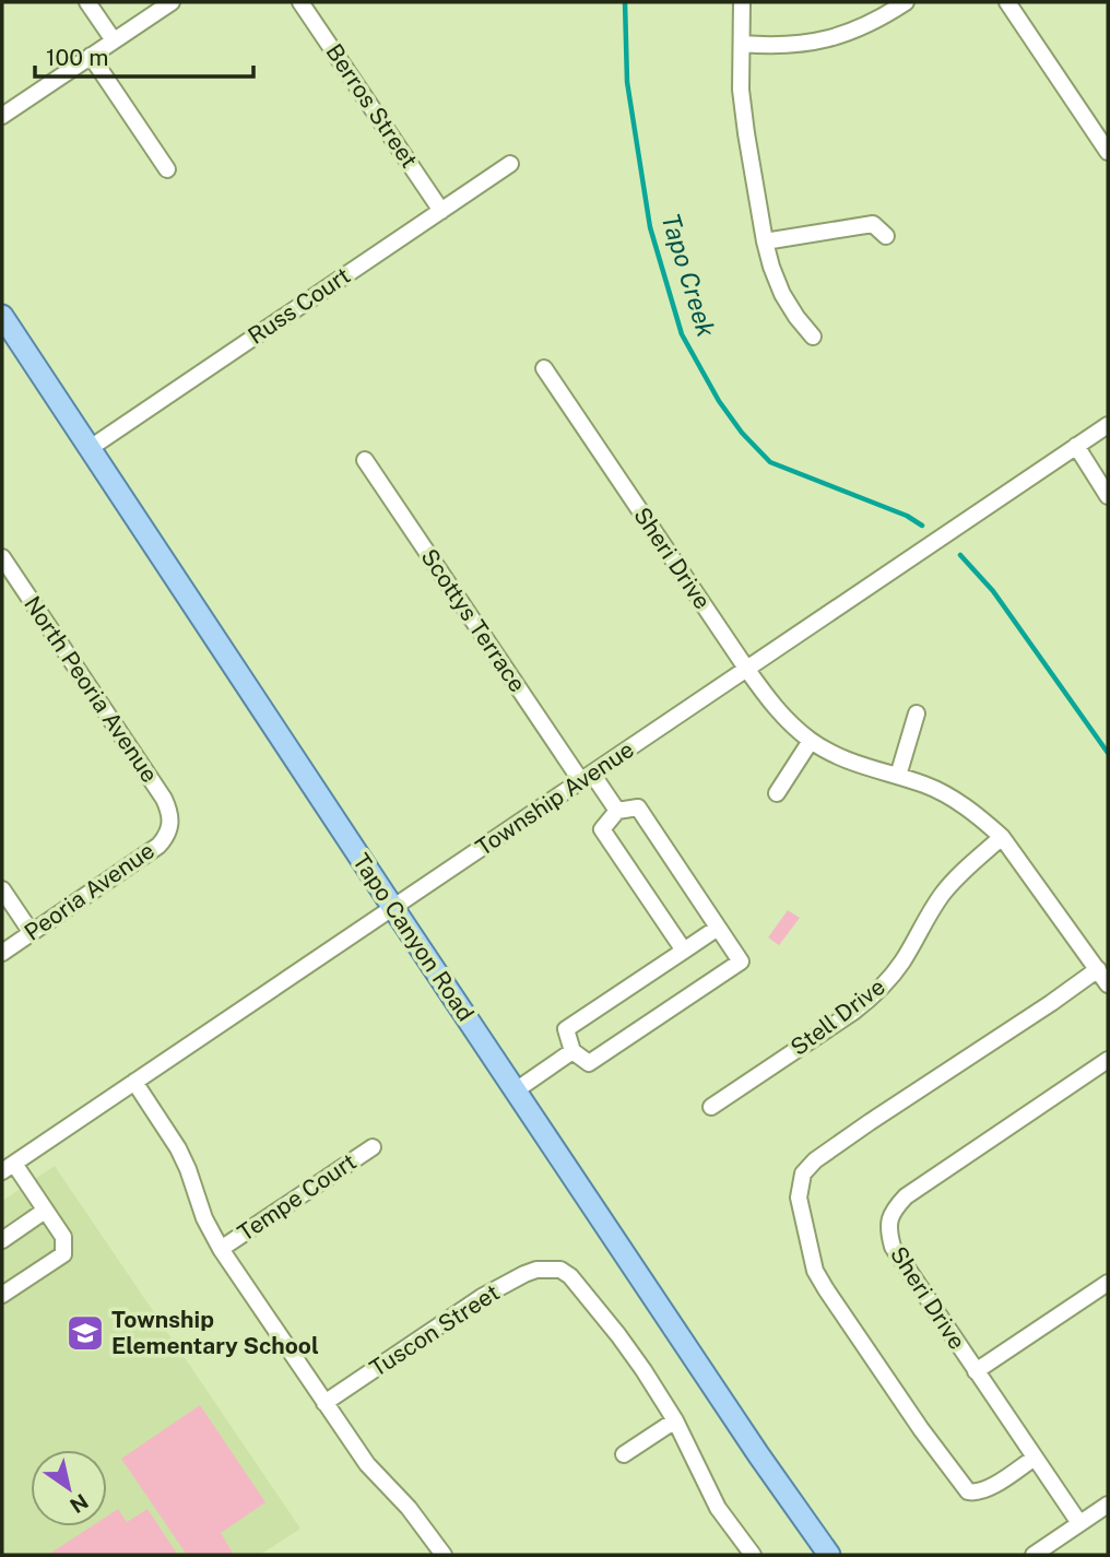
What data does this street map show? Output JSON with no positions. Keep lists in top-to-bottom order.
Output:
{
  "streets": {
    "main road": ["Tapo Canyon Road"],
    "street": [
      "Berros Street",
      "Russ Court",
      "Sheri Drive",
      "Scottys Terrace",
      "North Peoria Avenue",
      "Township Avenue",
      "Peoria Avenue",
      "Stell Drive",
      "Tempe Court",
      "Tuscon Street"
    ]
  },
  "crossings": [
    ["Berros Street", "Russ Court"],
    ["Russ Court", "Tapo Canyon Road"],
    ["Sheri Drive", "Township Avenue"],
    ["Sheri Drive", "Stell Drive"],
    ["Scottys Terrace", "Township Avenue"],
    ["North Peoria Avenue", "Peoria Avenue"],
    ["Township Avenue", "Tapo Canyon Road"]
  ],
  "water": ["Tapo Creek"],
  "places": {
    "school or university": ["Township Elementary School"]
  },
  "scale_bar": "100 m",
  "north": "bottom right"
}
